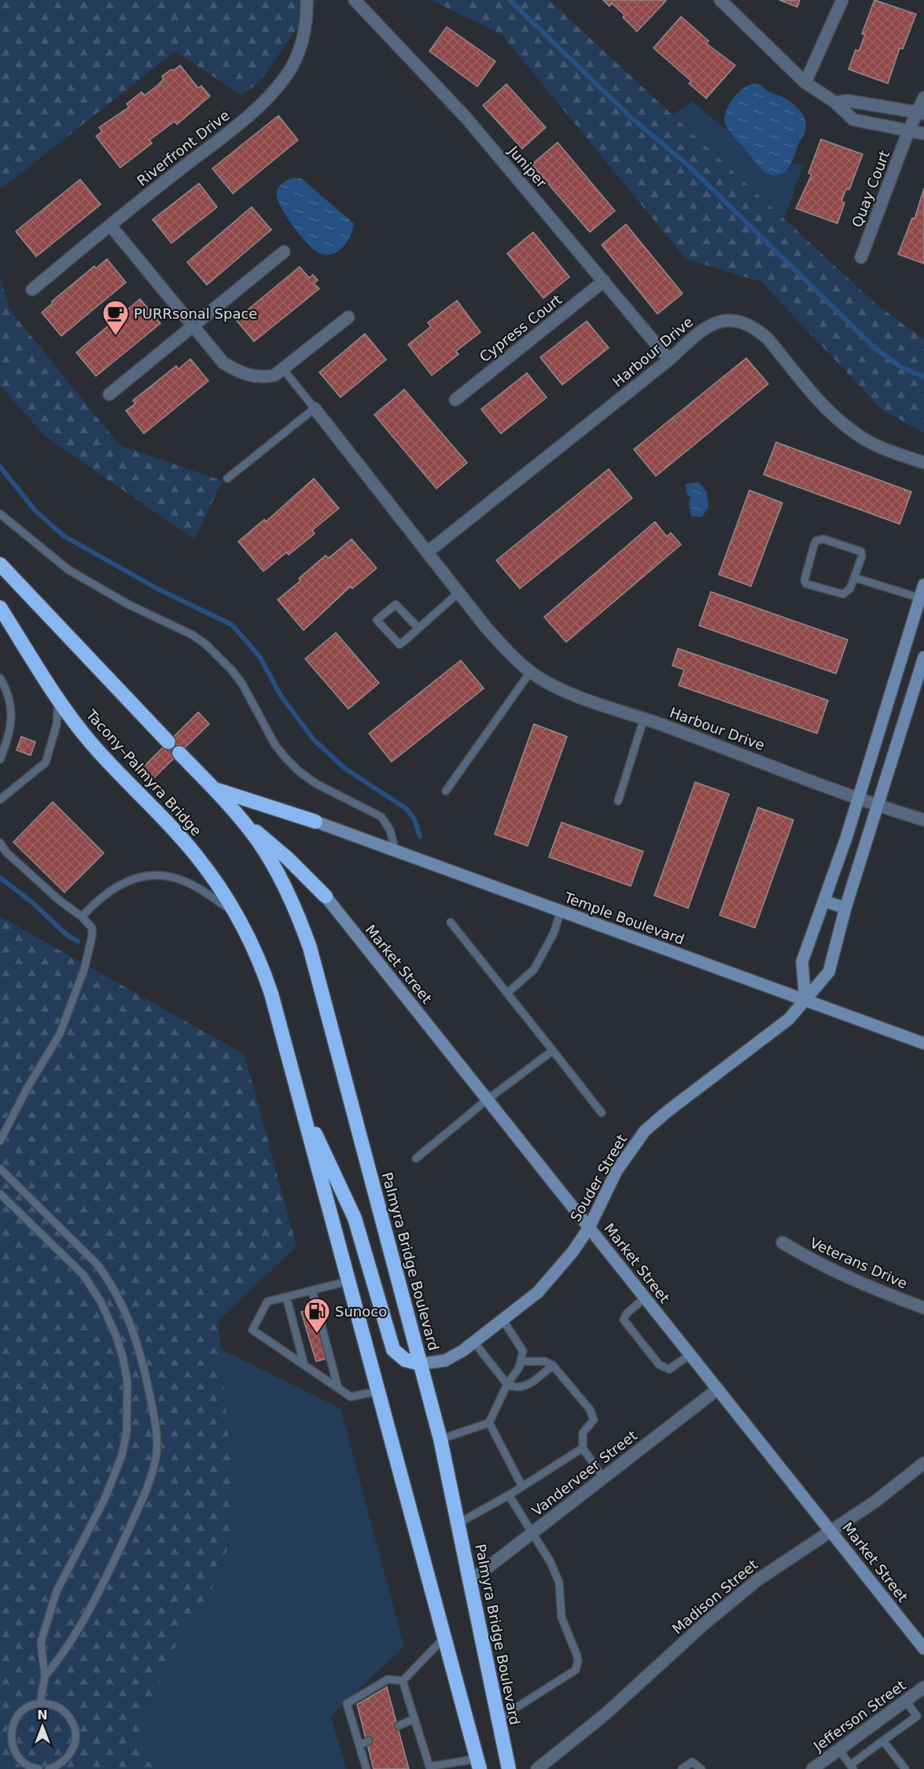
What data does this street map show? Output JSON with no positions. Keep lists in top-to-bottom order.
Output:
{
  "streets": {
    "highway": ["Tacony–Palmyra Bridge", "Palmyra Bridge Boulevard"],
    "street": [
      "Riverfront Drive",
      "Juniper",
      "Quay Court",
      "Cypress Court",
      "Harbour Drive",
      "Temple Boulevard",
      "Market Street",
      "Souder Street",
      "Veterans Drive",
      "Vanderveer Street",
      "Madison Street",
      "Jefferson Street"
    ]
  },
  "crossings": [
    ["Juniper", "Cypress Court"],
    ["Juniper", "Harbour Drive"],
    ["Temple Boulevard", "Souder Street"],
    ["Market Street", "Souder Street"],
    ["Market Street", "Vanderveer Street"],
    ["Market Street", "Madison Street"],
    ["Souder Street", "Palmyra Bridge Boulevard"],
    ["Palmyra Bridge Boulevard", "Vanderveer Street"]
  ],
  "places": {
    "cafe": ["PURRsonal Space"],
    "fuel station": ["Sunoco"]
  },
  "north": "top"
}
